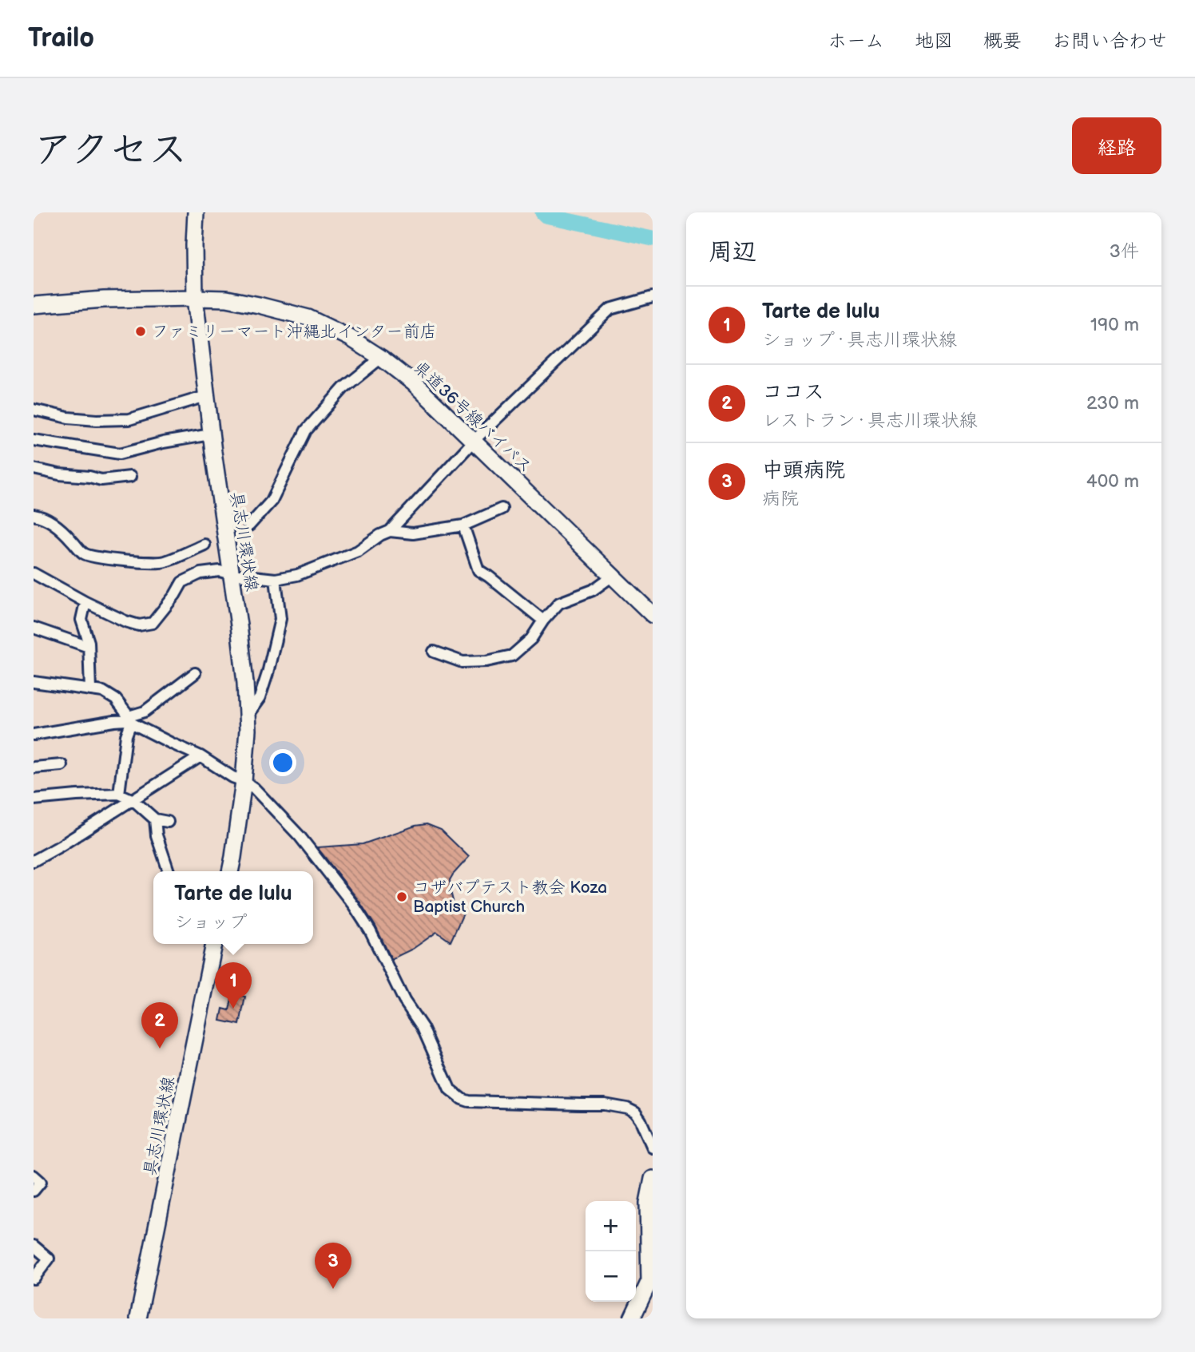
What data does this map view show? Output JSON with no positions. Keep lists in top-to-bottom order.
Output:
{
  "streets": {
    "main road": ["県道36号線バイパス", "具志川環状線"]
  },
  "crossings": [
    ["県道36号線バイパス", "具志川環状線"]
  ],
  "places": ["ファミリーマート沖縄北インター前店", "コザバプテスト教会 Koza Baptist Church"],
  "page": {
    "header": "Trailo",
    "nav": [
      "ホーム",
      "地図",
      "概要",
      "お問い合わせ"
    ],
    "title": "アクセス",
    "buttons": "経路",
    "heading": ["周辺", "3件"],
    "list": [
      {
        "mark": "1",
        "name": "Tarte de lulu",
        "note": "ショップ · 具志川環状線",
        "value": "190 m"
      },
      {
        "mark": "2",
        "name": "ココス",
        "note": "レストラン · 具志川環状線",
        "value": "230 m"
      },
      {
        "mark": "3",
        "name": "中頭病院",
        "note": "病院",
        "value": "400 m"
      }
    ],
    "popup": ["Tarte de lulu", "ショップ"],
    "pins": ["1", "2", "3"],
    "map_buttons": ["+", "−"]
  }
}
